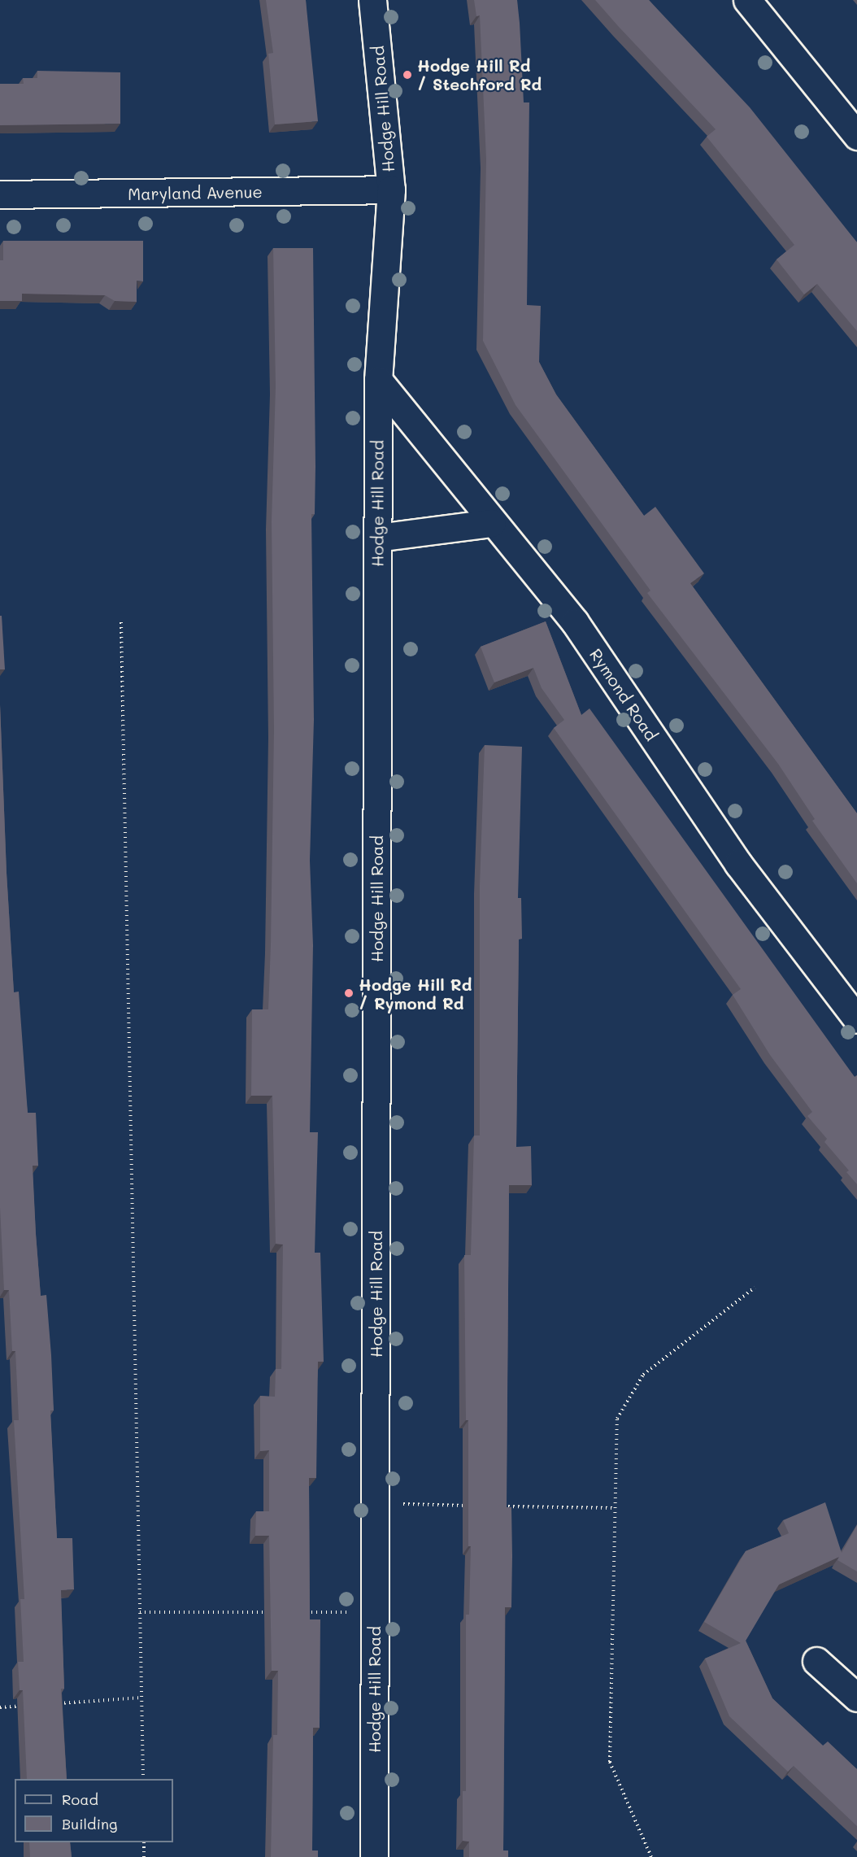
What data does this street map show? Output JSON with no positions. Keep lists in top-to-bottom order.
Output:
{
  "streets": {
    "street": ["Hodge Hill Road", "Maryland Avenue", "Rymond Road"]
  },
  "crossings": [
    ["Hodge Hill Road", "Maryland Avenue"],
    ["Hodge Hill Road", "Rymond Road"]
  ],
  "places": ["Hodge Hill Rd / Stechford Rd", "Hodge Hill Rd / Rymond Rd"],
  "legend": ["Road", "Building"]
}
